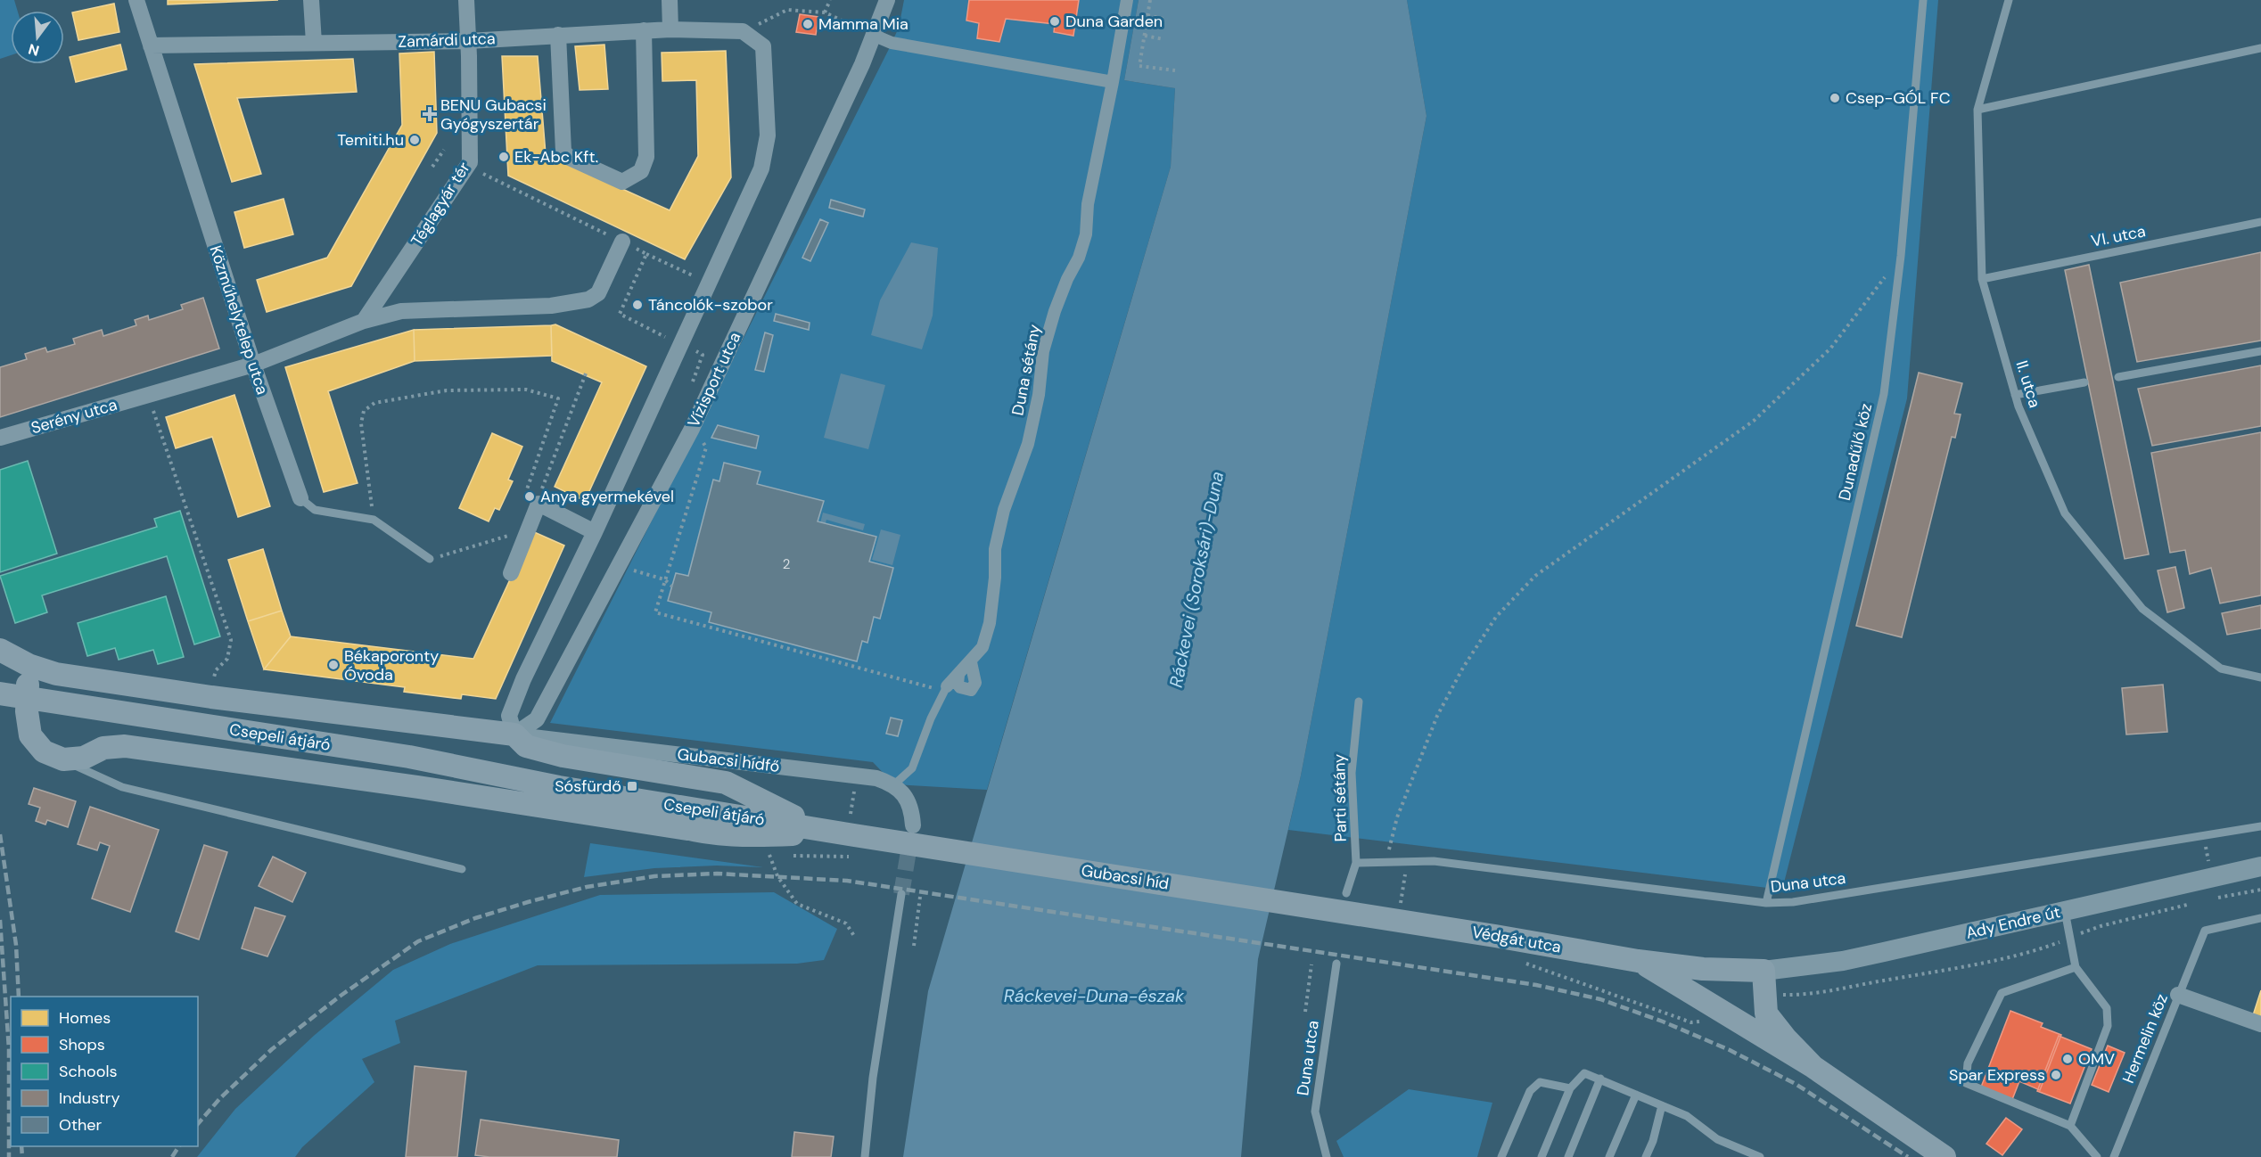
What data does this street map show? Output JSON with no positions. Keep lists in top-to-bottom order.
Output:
{
  "streets": {
    "main road": ["Csepeli átjáró", "Gubacsi híd", "Védgát utca"],
    "street": [
      "Zamárdi utca",
      "Téglagyár tér",
      "Közműhelytelep utca",
      "Duna sétány",
      "Vízisport utca",
      "Serény utca",
      "Gubacsi hídfő",
      "Ady Endre út"
    ],
    "lane": [
      "VI. utca",
      "II. utca",
      "Dunadűlő köz",
      "Parti sétány",
      "Duna utca",
      "Hermelin köz"
    ]
  },
  "crossings": [
    ["Zamárdi utca", "Téglagyár tér"],
    ["Zamárdi utca", "Közműhelytelep utca"],
    ["VI. utca", "II. utca"],
    ["Közműhelytelep utca", "Serény utca"],
    ["Vízisport utca", "Gubacsi hídfő"],
    ["Dunadűlő köz", "Duna utca"],
    ["Csepeli átjáró", "Gubacsi híd"],
    ["Parti sétány", "Duna utca"],
    ["Gubacsi híd", "Védgát utca"],
    ["Ady Endre út", "Védgát utca"]
  ],
  "water": ["Ráckevei (Soroksári)-Duna", "Ráckevei-Duna-észak"],
  "places": {
    "other": [
      "Duna Garden",
      "Mamma Mia",
      "Csep-GÓL FC",
      "Temiti.hu",
      "Ek-Abc Kft.",
      "Táncolók-szobor",
      "Anya gyermekével",
      "Békaporonty Óvoda",
      "OMV",
      "Spar Express"
    ],
    "health": ["BENU Gubacsi Gyógyszertár"],
    "transit": ["Sósfürdő"]
  },
  "house_numbers": ["2"],
  "legend": [
    "Homes",
    "Shops",
    "Schools",
    "Industry",
    "Other"
  ],
  "north": "bottom"
}
